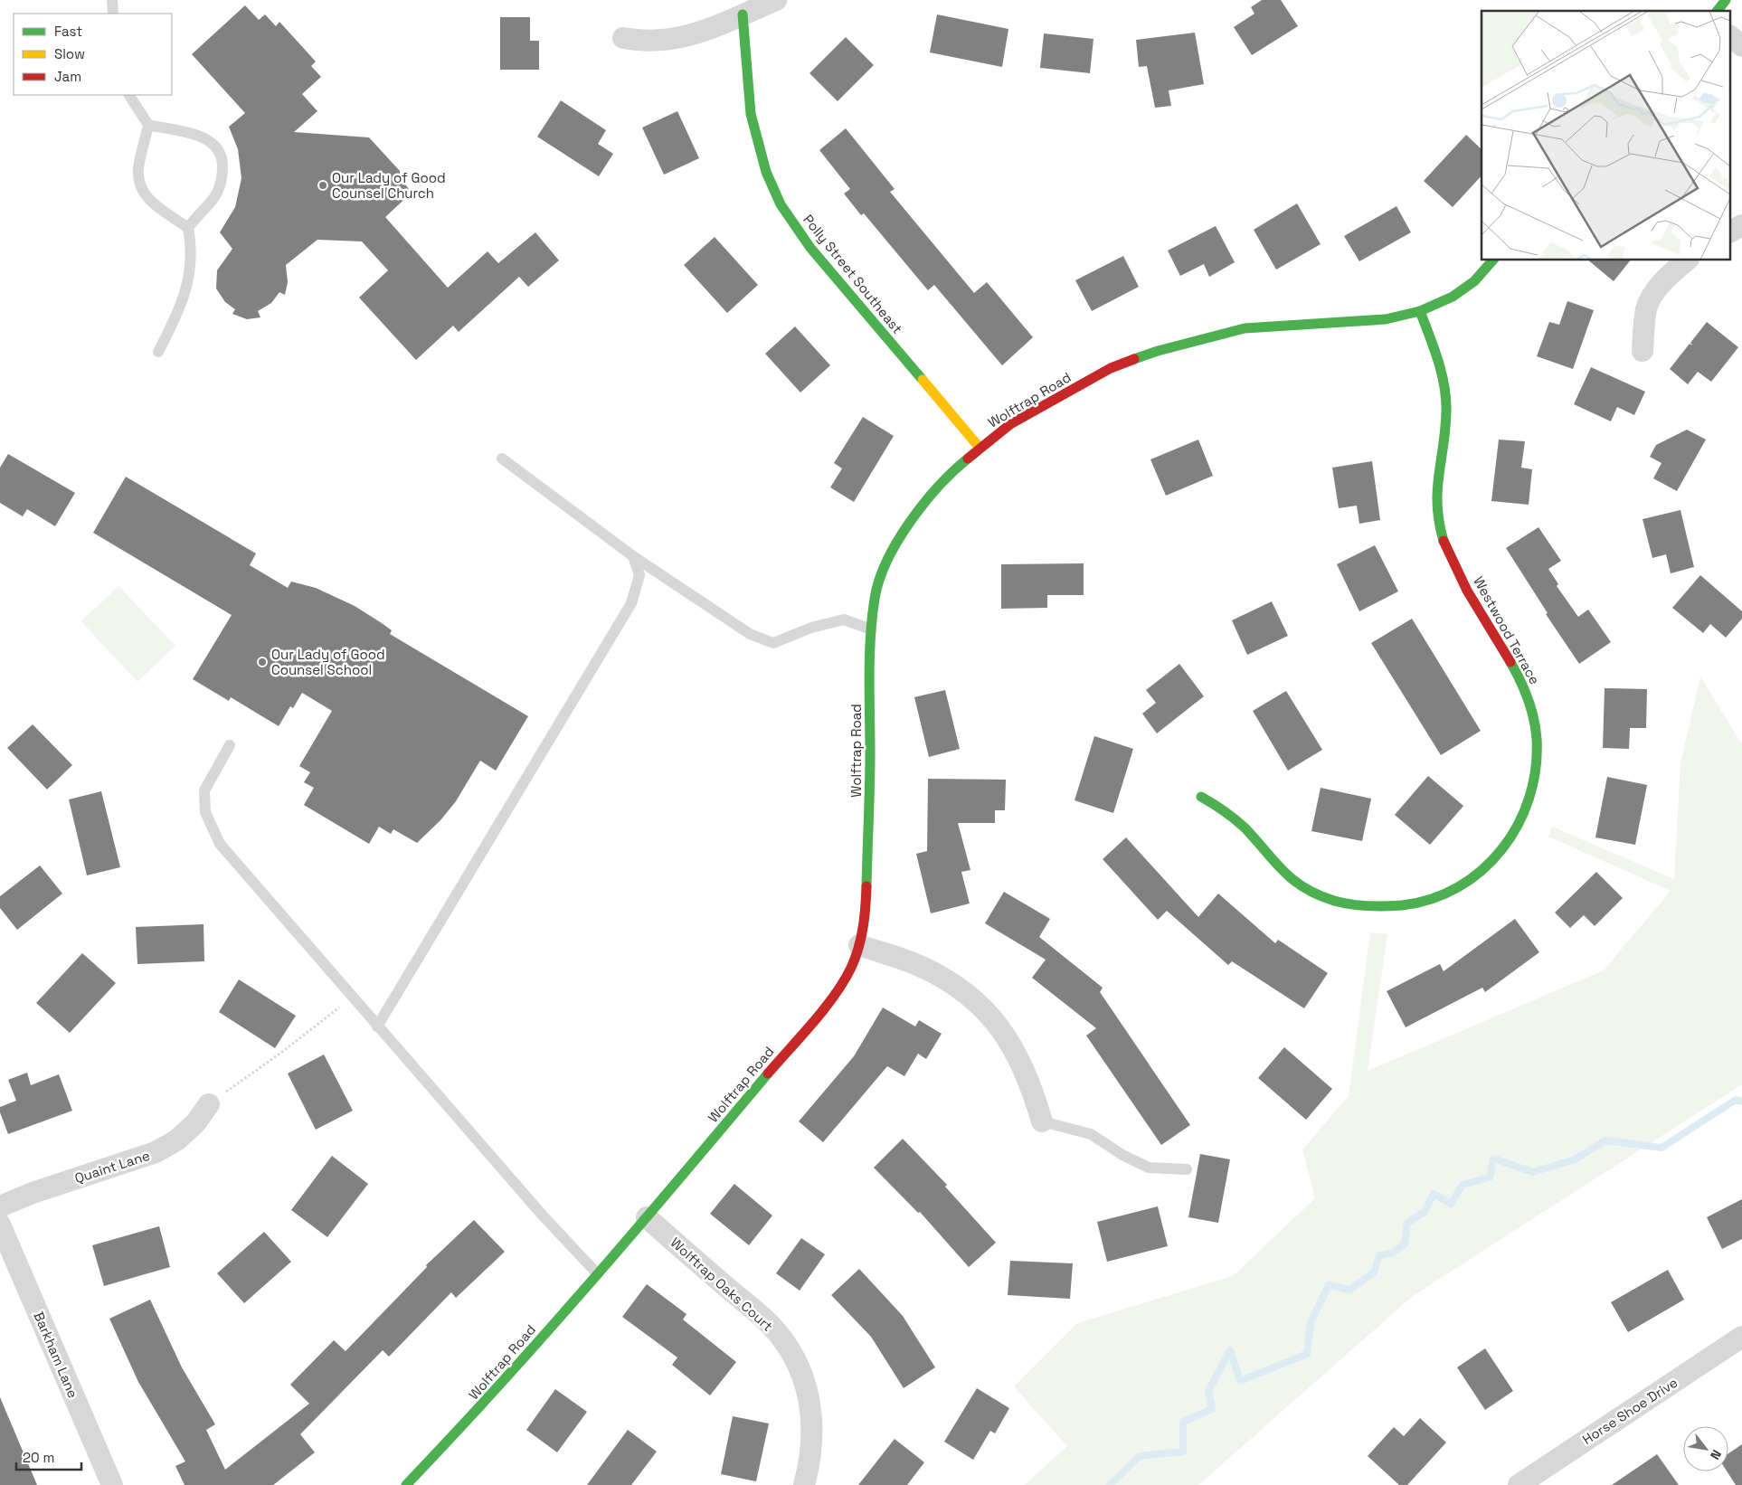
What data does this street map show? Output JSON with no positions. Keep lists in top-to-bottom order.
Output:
{
  "streets": {
    "street": [
      "Polly Street Southeast",
      "Wolftrap Road",
      "Westwood Terrace",
      "Quaint Lane",
      "Wolftrap Oaks Court",
      "Barkham Lane",
      "Horse Shoe Drive"
    ]
  },
  "crossings": [
    ["Polly Street Southeast", "Wolftrap Road"],
    ["Wolftrap Road", "Westwood Terrace"],
    ["Wolftrap Road", "Wolftrap Oaks Court"]
  ],
  "places": ["Our Lady of Good Counsel Church", "Our Lady of Good Counsel School"],
  "legend": ["Fast", "Slow", "Jam"],
  "scale_bar": "20 m",
  "north": "bottom right"
}
